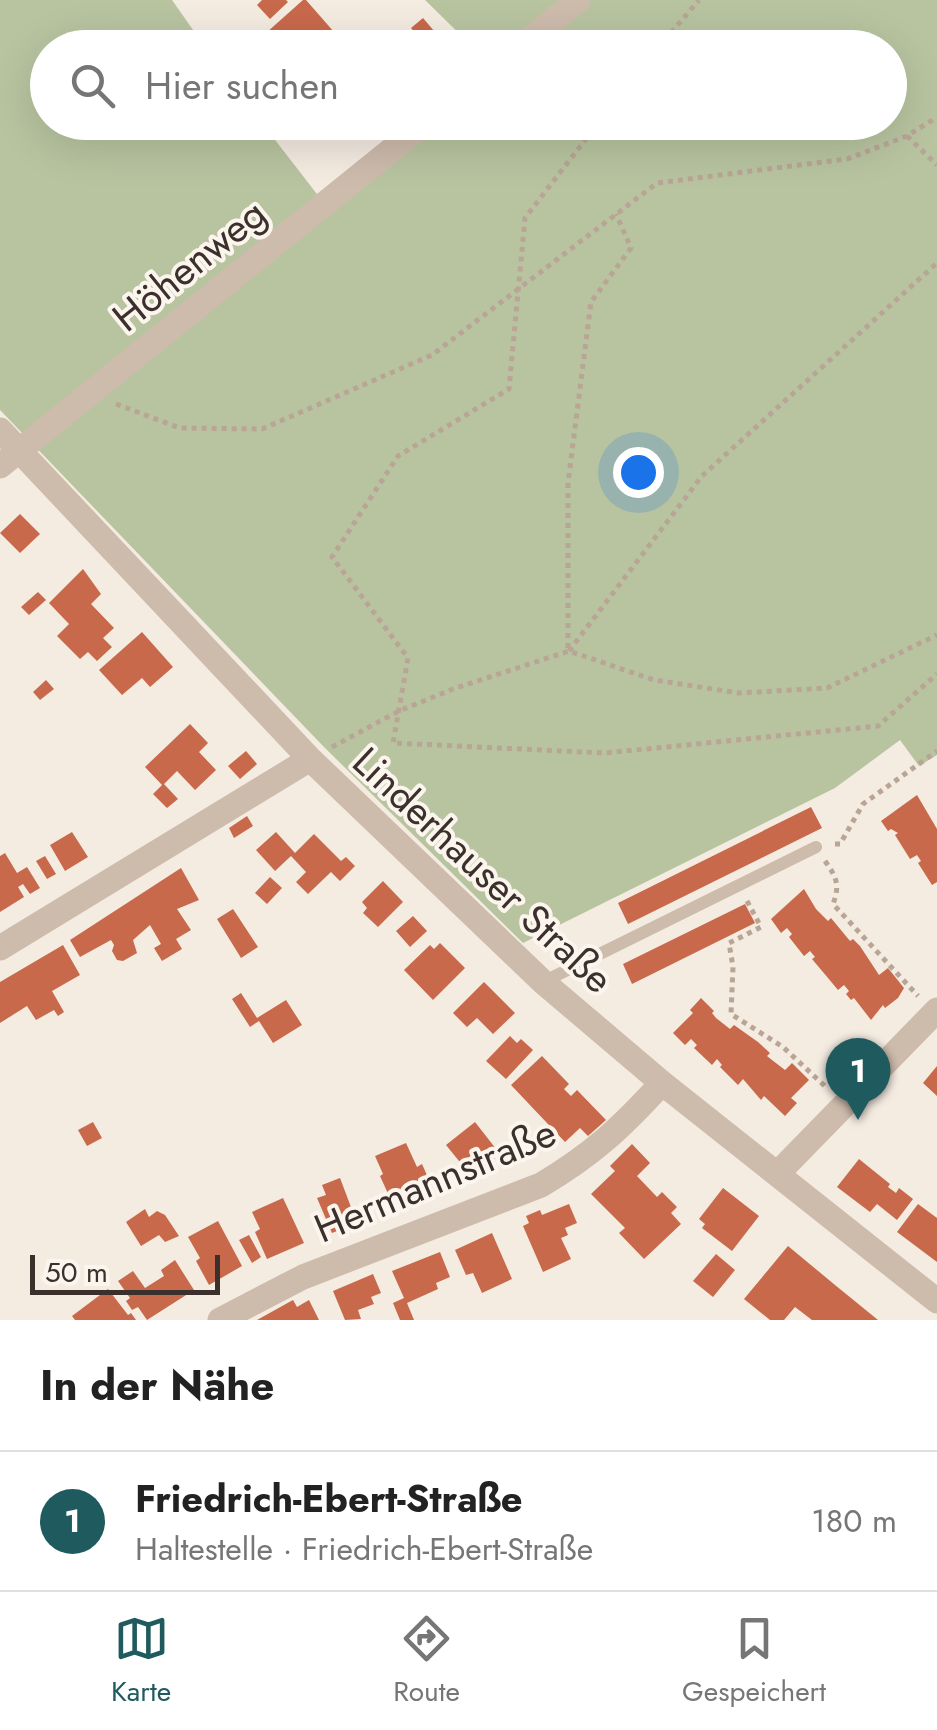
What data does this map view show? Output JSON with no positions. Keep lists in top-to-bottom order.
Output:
{
  "streets": {
    "street": ["Höhenweg", "Linderhauser Straße", "Hermannstraße"]
  },
  "crossings": [
    ["Höhenweg", "Linderhauser Straße"],
    ["Linderhauser Straße", "Hermannstraße"]
  ],
  "scale_bar": "50 m",
  "page": {
    "search": "Hier suchen",
    "pins": "1",
    "scale": "50 m",
    "heading": "In der Nähe",
    "list": [
      {
        "mark": "1",
        "name": "Friedrich-Ebert-Straße",
        "note": "Haltestelle · Friedrich-Ebert-Straße",
        "value": "180 m"
      }
    ],
    "nav": ["Karte", "Route", "Gespeichert"]
  }
}
